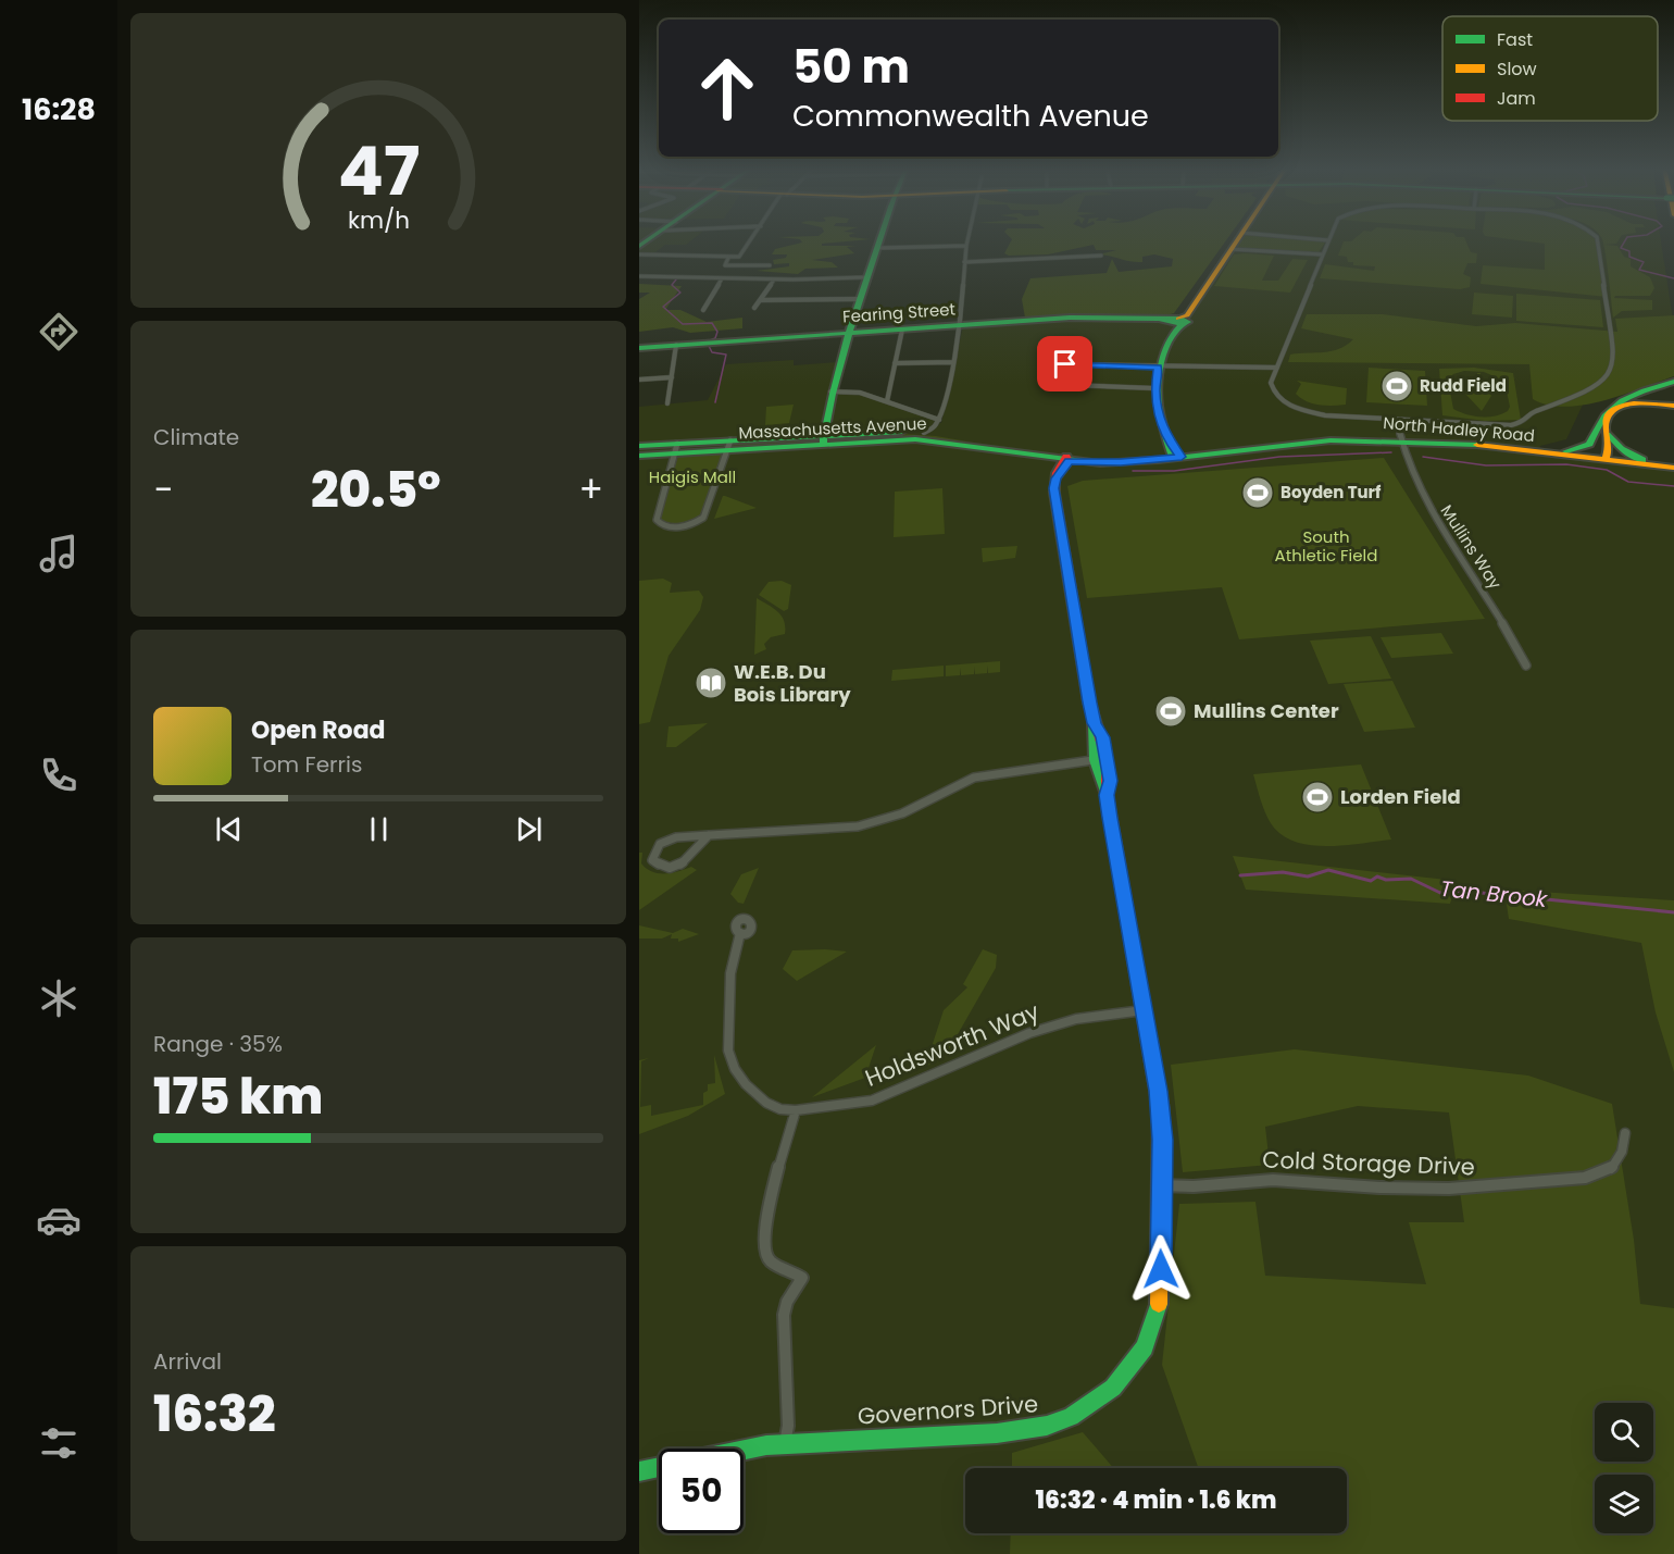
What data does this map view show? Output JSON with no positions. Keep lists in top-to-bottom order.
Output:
{
  "streets": {
    "main road": [
      "Fearing Street",
      "Massachusetts Avenue",
      "North Hadley Road",
      "Governors Drive"
    ],
    "street": ["Mullins Way", "Holdsworth Way", "Cold Storage Drive"]
  },
  "crossings": [
    ["Massachusetts Avenue", "North Hadley Road"],
    ["North Hadley Road", "Mullins Way"],
    ["Holdsworth Way", "Governors Drive"],
    ["Cold Storage Drive", "Governors Drive"]
  ],
  "water": ["Tan Brook"],
  "parks": ["Haigis Mall", "South Athletic Field"],
  "places": {
    "sports": [
      "Rudd Field",
      "Boyden Turf",
      "Mullins Center",
      "Lorden Field"
    ],
    "library": ["W.E.B. Du Bois Library"]
  },
  "legend": ["Fast", "Slow", "Jam"],
  "page": {
    "tabs": "16:28",
    "turn": ["50 m", "Commonwealth Avenue"],
    "tile": [
      "Climate",
      ["Range · 35%", "175 km"],
      ["Arrival", "16:32"]
    ],
    "heat": ["−", "20.5°", "+"],
    "song": ["Open Road", "Tom Ferris"],
    "limit": "50",
    "trip": "16:32 · 4 min · 1.6 km",
    "gauge": ["47", "km/h"]
  }
}
